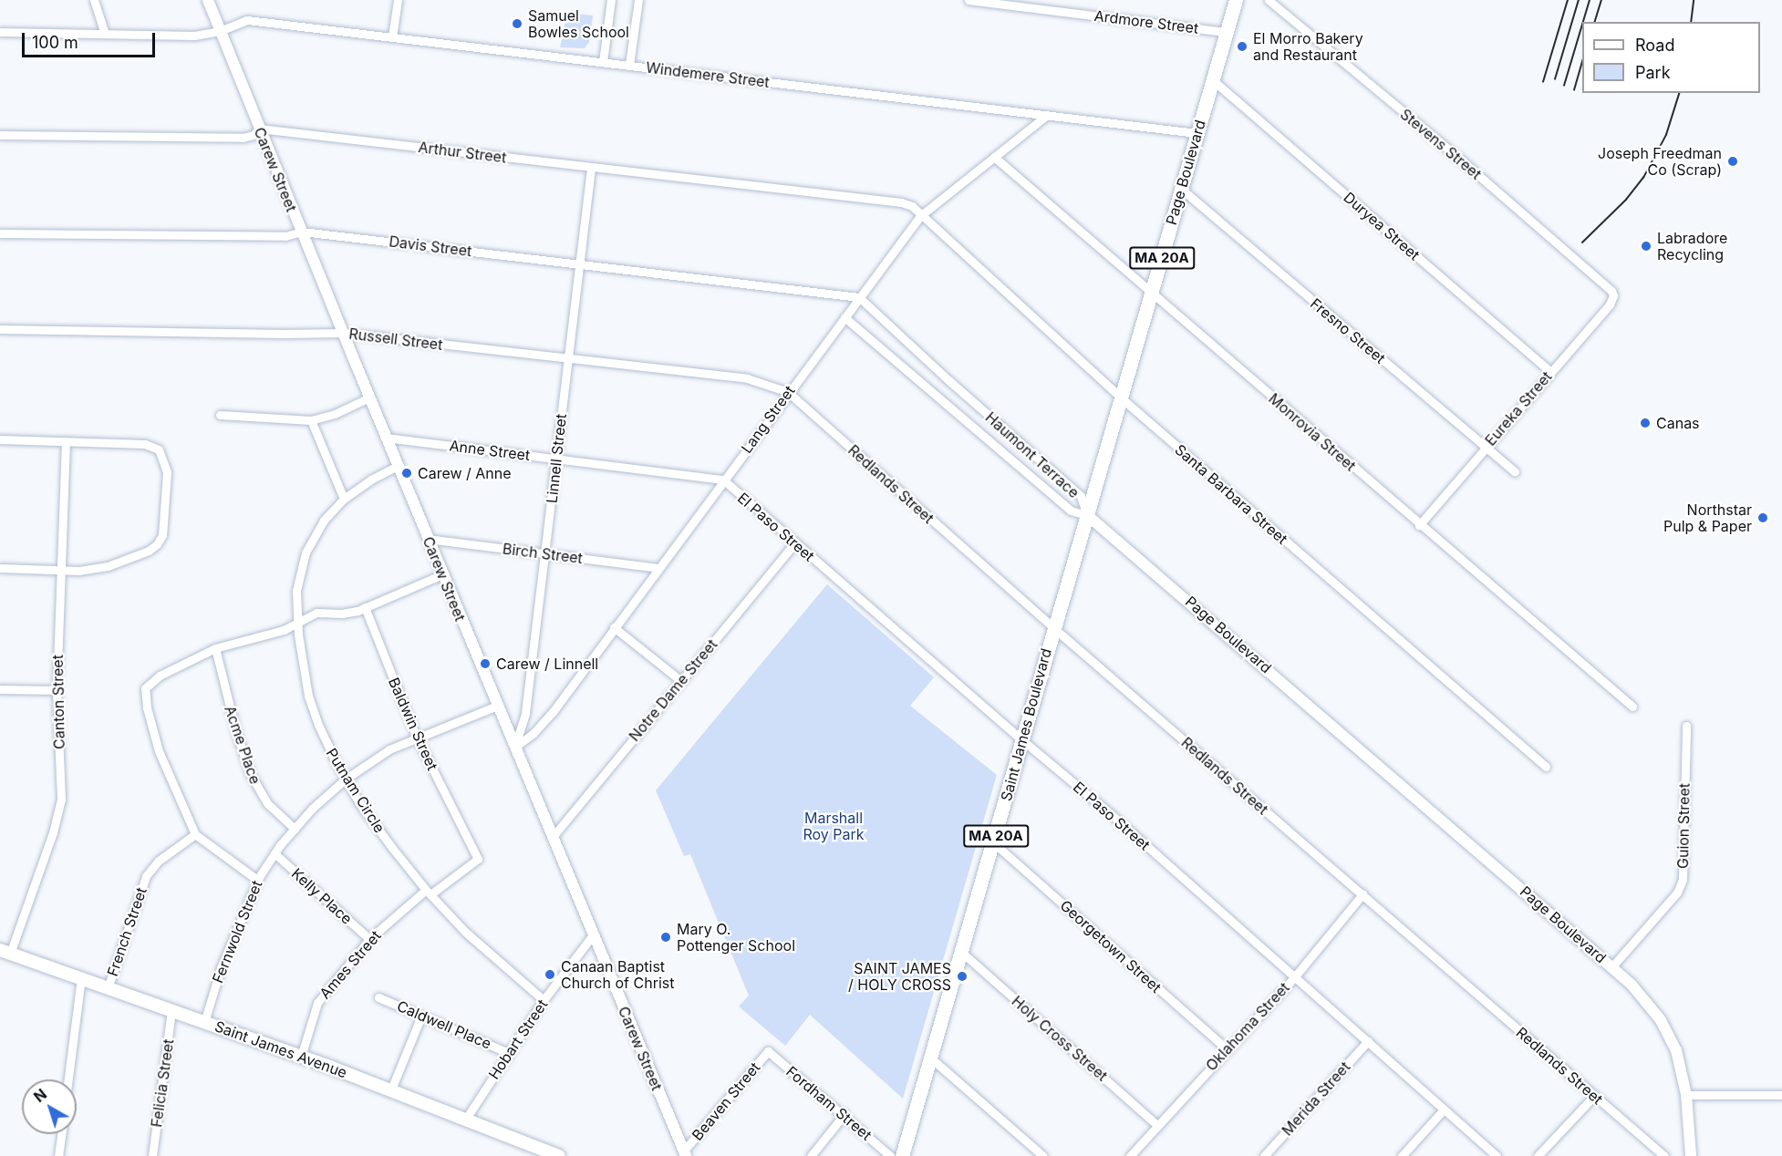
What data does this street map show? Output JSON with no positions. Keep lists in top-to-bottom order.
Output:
{
  "streets": {
    "main road": [
      "Page Boulevard",
      "MA 20A",
      "Saint James Boulevard",
      "Saint James Avenue"
    ],
    "street": [
      "Ardmore Street",
      "Windemere Street",
      "Stevens Street",
      "Arthur Street",
      "Carew Street",
      "Duryea Street",
      "Davis Street",
      "Fresno Street",
      "Russell Street",
      "Eureka Street",
      "Lang Street",
      "Monrovia Street",
      "Anne Street",
      "Haumont Terrace",
      "Linnell Street",
      "Redlands Street",
      "Santa Barbara Street",
      "El Paso Street",
      "Birch Street",
      "Notre Dame Street",
      "Canton Street",
      "Baldwin Street",
      "Acme Place",
      "Putnam Circle",
      "Guion Street",
      "Kelly Place",
      "French Street",
      "Fernwold Street",
      "Georgetown Street",
      "Ames Street",
      "Caldwell Place",
      "Oklahoma Street",
      "Holy Cross Street",
      "Hobart Street",
      "Felicia Street",
      "Merida Street",
      "Beaven Street",
      "Fordham Street"
    ]
  },
  "crossings": [
    ["Ardmore Street", "Page Boulevard"],
    ["Windemere Street", "Carew Street"],
    ["Windemere Street", "Page Boulevard"],
    ["Windemere Street", "Lang Street"],
    ["Stevens Street", "Eureka Street"],
    ["Arthur Street", "Carew Street"],
    ["Arthur Street", "Lang Street"],
    ["Arthur Street", "Linnell Street"],
    ["Arthur Street", "Santa Barbara Street"],
    ["Carew Street", "Davis Street"],
    ["Carew Street", "Russell Street"],
    ["Carew Street", "Lang Street"],
    ["Carew Street", "Anne Street"],
    ["Carew Street", "Linnell Street"],
    ["Carew Street", "Birch Street"],
    ["Carew Street", "Notre Dame Street"],
    ["Carew Street", "Putnam Circle"],
    ["Carew Street", "Fernwold Street"],
    ["Carew Street", "Hobart Street"],
    ["Carew Street", "Beaven Street"],
    ["Page Boulevard", "Duryea Street"],
    ["Page Boulevard", "Fresno Street"],
    ["Page Boulevard", "Monrovia Street"],
    ["Page Boulevard", "Haumont Terrace"],
    ["Page Boulevard", "Santa Barbara Street"],
    ["Page Boulevard", "Saint James Boulevard"],
    ["Page Boulevard", "Guion Street"],
    ["Duryea Street", "Eureka Street"],
    ["Davis Street", "Lang Street"],
    ["Davis Street", "Haumont Terrace"],
    ["Davis Street", "Linnell Street"],
    ["Fresno Street", "Eureka Street"],
    ["Russell Street", "Lang Street"],
    ["Russell Street", "Linnell Street"],
    ["Russell Street", "Redlands Street"],
    ["Eureka Street", "Monrovia Street"],
    ["Lang Street", "Monrovia Street"],
    ["Lang Street", "Anne Street"],
    ["Lang Street", "Haumont Terrace"],
    ["Lang Street", "Linnell Street"],
    ["Lang Street", "Redlands Street"],
    ["Lang Street", "Santa Barbara Street"],
    ["Lang Street", "El Paso Street"],
    ["Lang Street", "Birch Street"],
    ["Anne Street", "Linnell Street"],
    ["Anne Street", "El Paso Street"],
    ["Haumont Terrace", "Saint James Boulevard"],
    ["Linnell Street", "Birch Street"],
    ["Redlands Street", "Saint James Boulevard"],
    ["Redlands Street", "Oklahoma Street"],
    ["El Paso Street", "Notre Dame Street"],
    ["El Paso Street", "Saint James Boulevard"],
    ["El Paso Street", "Oklahoma Street"],
    ["El Paso Street", "Merida Street"],
    ["Canton Street", "Saint James Avenue"],
    ["Baldwin Street", "Fernwold Street"],
    ["Baldwin Street", "Ames Street"],
    ["Saint James Boulevard", "Georgetown Street"],
    ["Saint James Boulevard", "Holy Cross Street"],
    ["Acme Place", "Fernwold Street"],
    ["Putnam Circle", "Fernwold Street"],
    ["Putnam Circle", "Ames Street"],
    ["Putnam Circle", "Hobart Street"],
    ["Kelly Place", "Fernwold Street"],
    ["Kelly Place", "Ames Street"],
    ["French Street", "Saint James Avenue"],
    ["Fernwold Street", "Saint James Avenue"],
    ["Georgetown Street", "Oklahoma Street"],
    ["Ames Street", "Saint James Avenue"],
    ["Caldwell Place", "Hobart Street"],
    ["Oklahoma Street", "Holy Cross Street"],
    ["Hobart Street", "Saint James Avenue"],
    ["Saint James Avenue", "Felicia Street"],
    ["Beaven Street", "Fordham Street"]
  ],
  "parks": ["Marshall Roy Park"],
  "places": [
    "Samuel Bowles School",
    "El Morro Bakery and Restaurant",
    "Joseph Freedman Co (Scrap)",
    "Labradore Recycling",
    "Canas",
    "Carew / Anne",
    "Northstar Pulp & Paper",
    "Carew / Linnell",
    "Mary O. Pottenger School",
    "Canaan Baptist Church of Christ",
    "SAINT JAMES / HOLY CROSS"
  ],
  "legend": ["Road", "Park"],
  "scale_bar": "100 m",
  "north": "top left"
}
